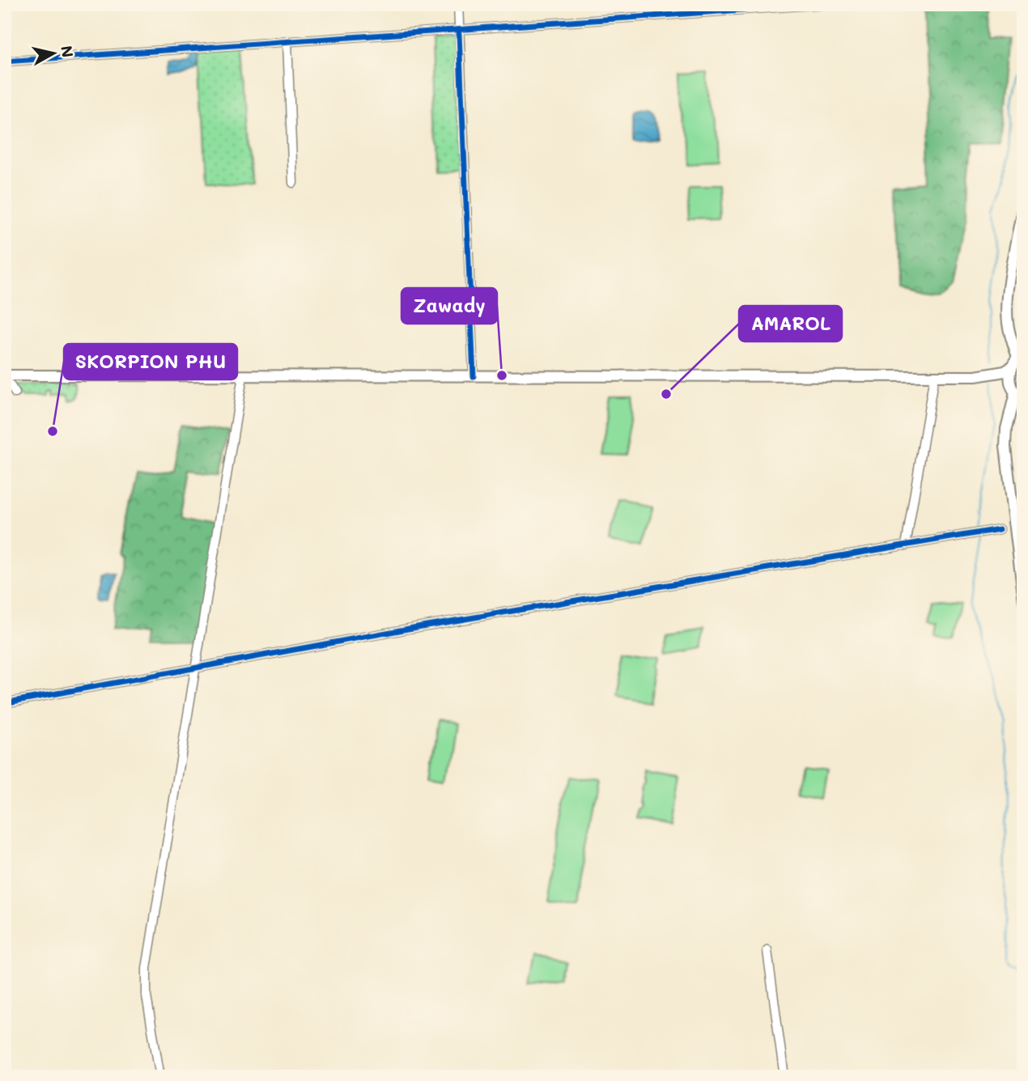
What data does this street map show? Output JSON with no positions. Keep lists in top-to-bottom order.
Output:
{
  "places": ["Zawady", "AMAROL", "SKORPION PHU"],
  "north": "right"
}
